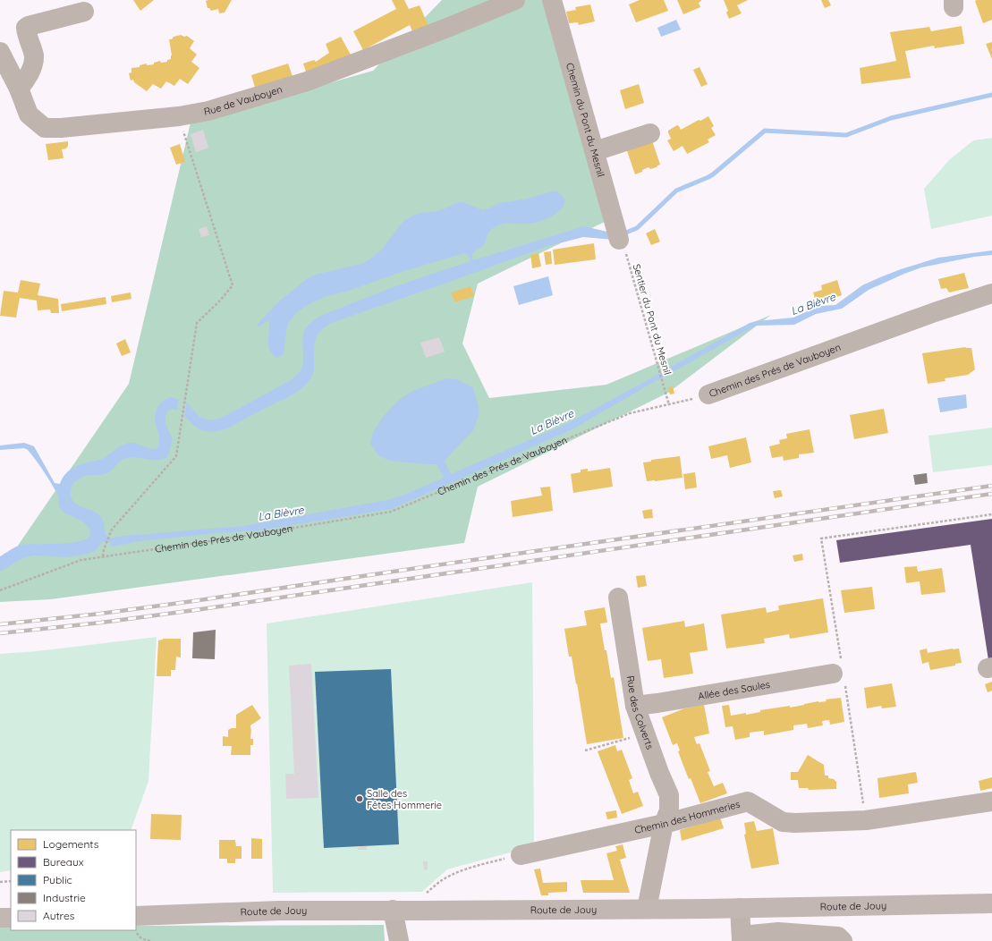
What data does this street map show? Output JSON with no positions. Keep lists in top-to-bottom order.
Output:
{
  "streets": {
    "main road": ["Route de Jouy"],
    "street": [
      "Rue de Vauboyen",
      "Chemin du Pont du Mesnil",
      "Chemin des Prés de Vauboyen",
      "Allée des Saules",
      "Rue des Colverts",
      "Chemin des Hommeries"
    ],
    "path": ["Sentier du Pont du Mesnil"]
  },
  "crossings": [
    ["Chemin du Pont du Mesnil", "Sentier du Pont du Mesnil"],
    ["Sentier du Pont du Mesnil", "Chemin des Prés de Vauboyen"],
    ["Allée des Saules", "Rue des Colverts"],
    ["Rue des Colverts", "Chemin des Hommeries"],
    ["Rue des Colverts", "Route de Jouy"]
  ],
  "water": ["La Bièvre"],
  "places": ["Salle des Fêtes Hommerie"],
  "legend": [
    "Logements",
    "Bureaux",
    "Public",
    "Industrie",
    "Autres"
  ]
}
